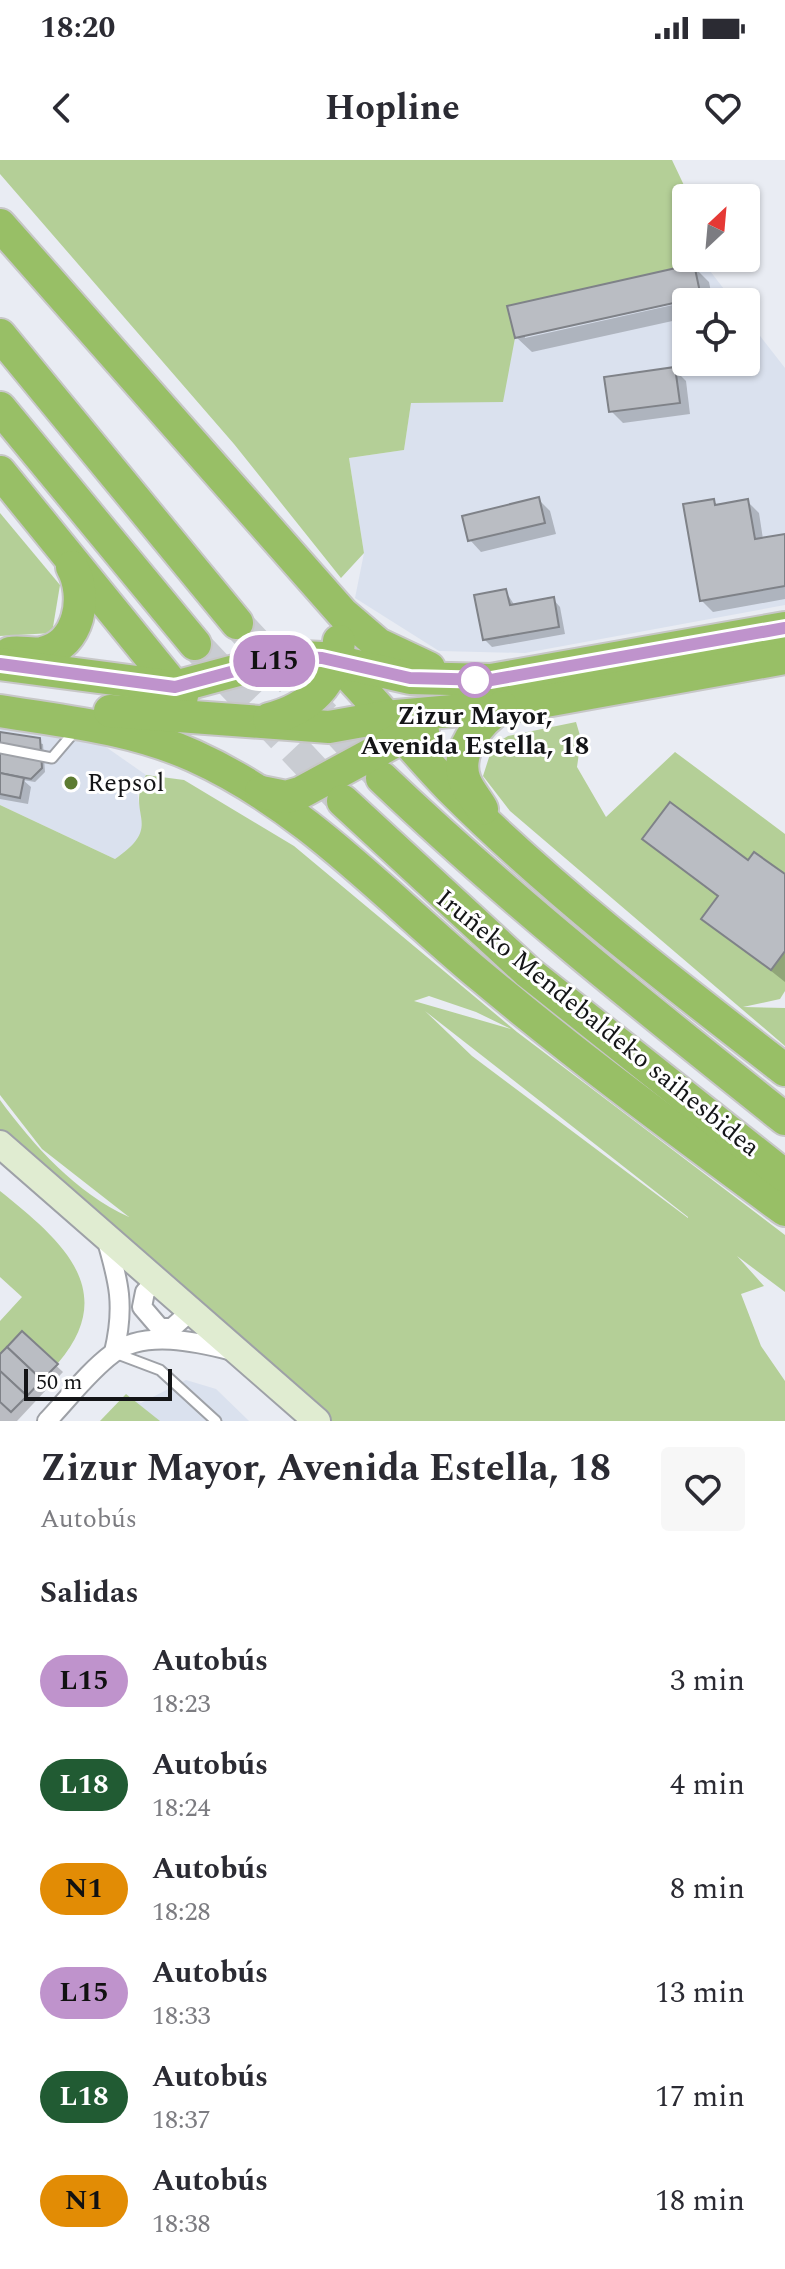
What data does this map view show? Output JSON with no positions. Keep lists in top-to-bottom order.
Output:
{
  "streets": {
    "highway": ["Iruñeko Mendebaldeko saihesbidea"]
  },
  "places": ["Zizur Mayor, Avenida Estella, 18", "Repsol"],
  "lines": ["bus line L15"],
  "scale_bar": "50 m",
  "north": "top right",
  "page": {
    "status": "18:20",
    "header": "Hopline",
    "on_map": "L15",
    "scale": "50 m",
    "heading": [
      ["Zizur Mayor, Avenida Estella, 18", "Autobús"],
      "Salidas"
    ],
    "list": [
      {
        "mark": "L15",
        "name": "Autobús",
        "note": "18:23",
        "value": "3 min"
      },
      {
        "mark": "L18",
        "name": "Autobús",
        "note": "18:24",
        "value": "4 min"
      },
      {
        "mark": "N1",
        "name": "Autobús",
        "note": "18:28",
        "value": "8 min"
      },
      {
        "mark": "L15",
        "name": "Autobús",
        "note": "18:33",
        "value": "13 min"
      },
      {
        "mark": "L18",
        "name": "Autobús",
        "note": "18:37",
        "value": "17 min"
      },
      {
        "mark": "N1",
        "name": "Autobús",
        "note": "18:38",
        "value": "18 min"
      }
    ]
  }
}
